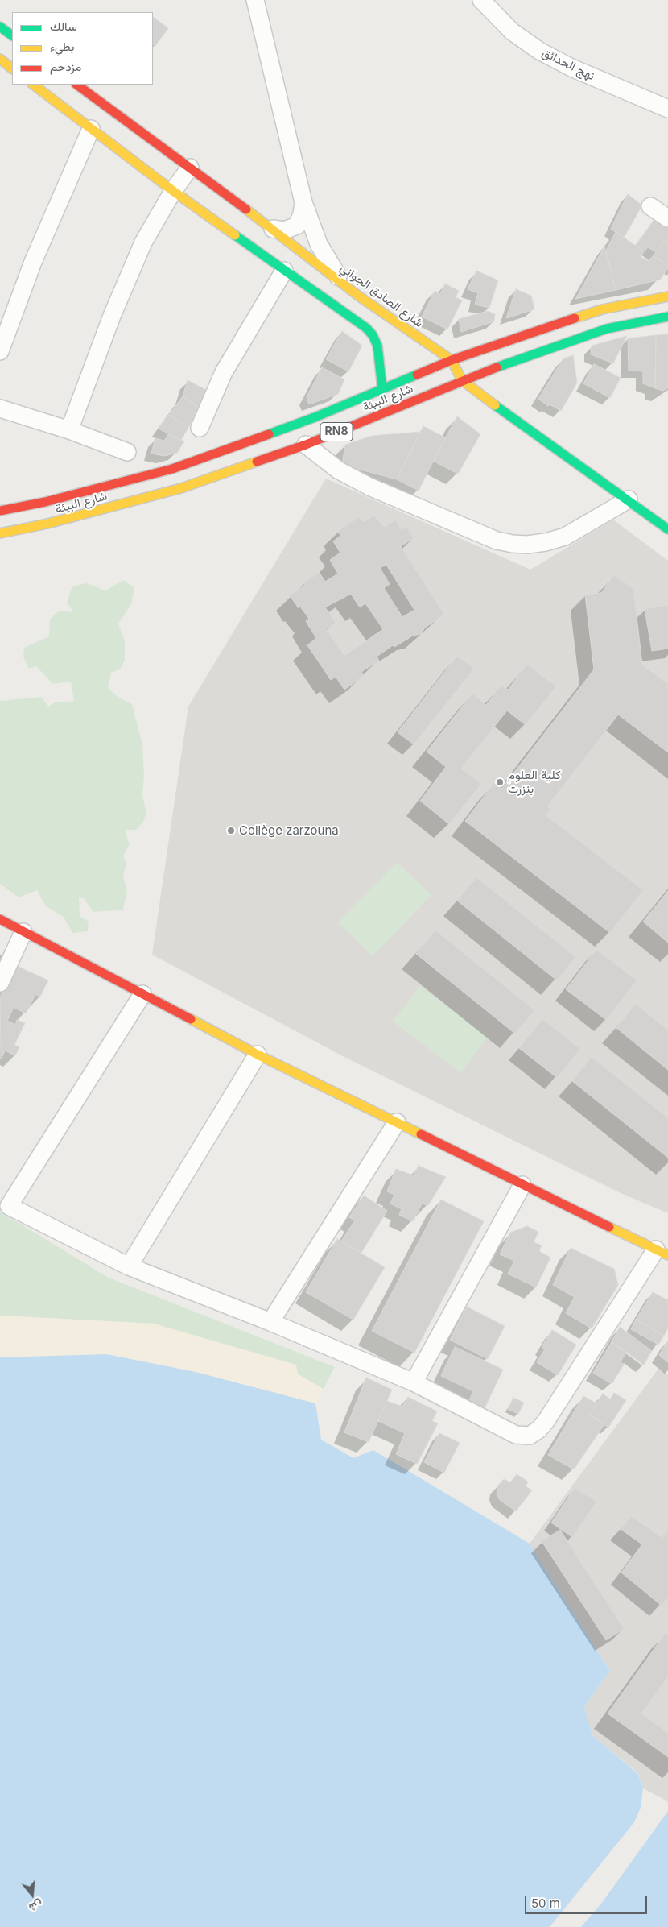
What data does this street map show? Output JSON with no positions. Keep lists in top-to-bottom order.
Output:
{
  "streets": {
    "street": [
      "نهج الحدائق",
      "شارع الصادق الجواني",
      "شارع البيئة",
      "RN8"
    ]
  },
  "crossings": [
    ["شارع الصادق الجواني", "شارع البيئة"]
  ],
  "places": ["كلية العلوم بنزرت", "Collège zarzouna"],
  "legend": ["سالك", "بطيء", "مزدحم"],
  "scale_bar": "50 m",
  "north": "bottom"
}
